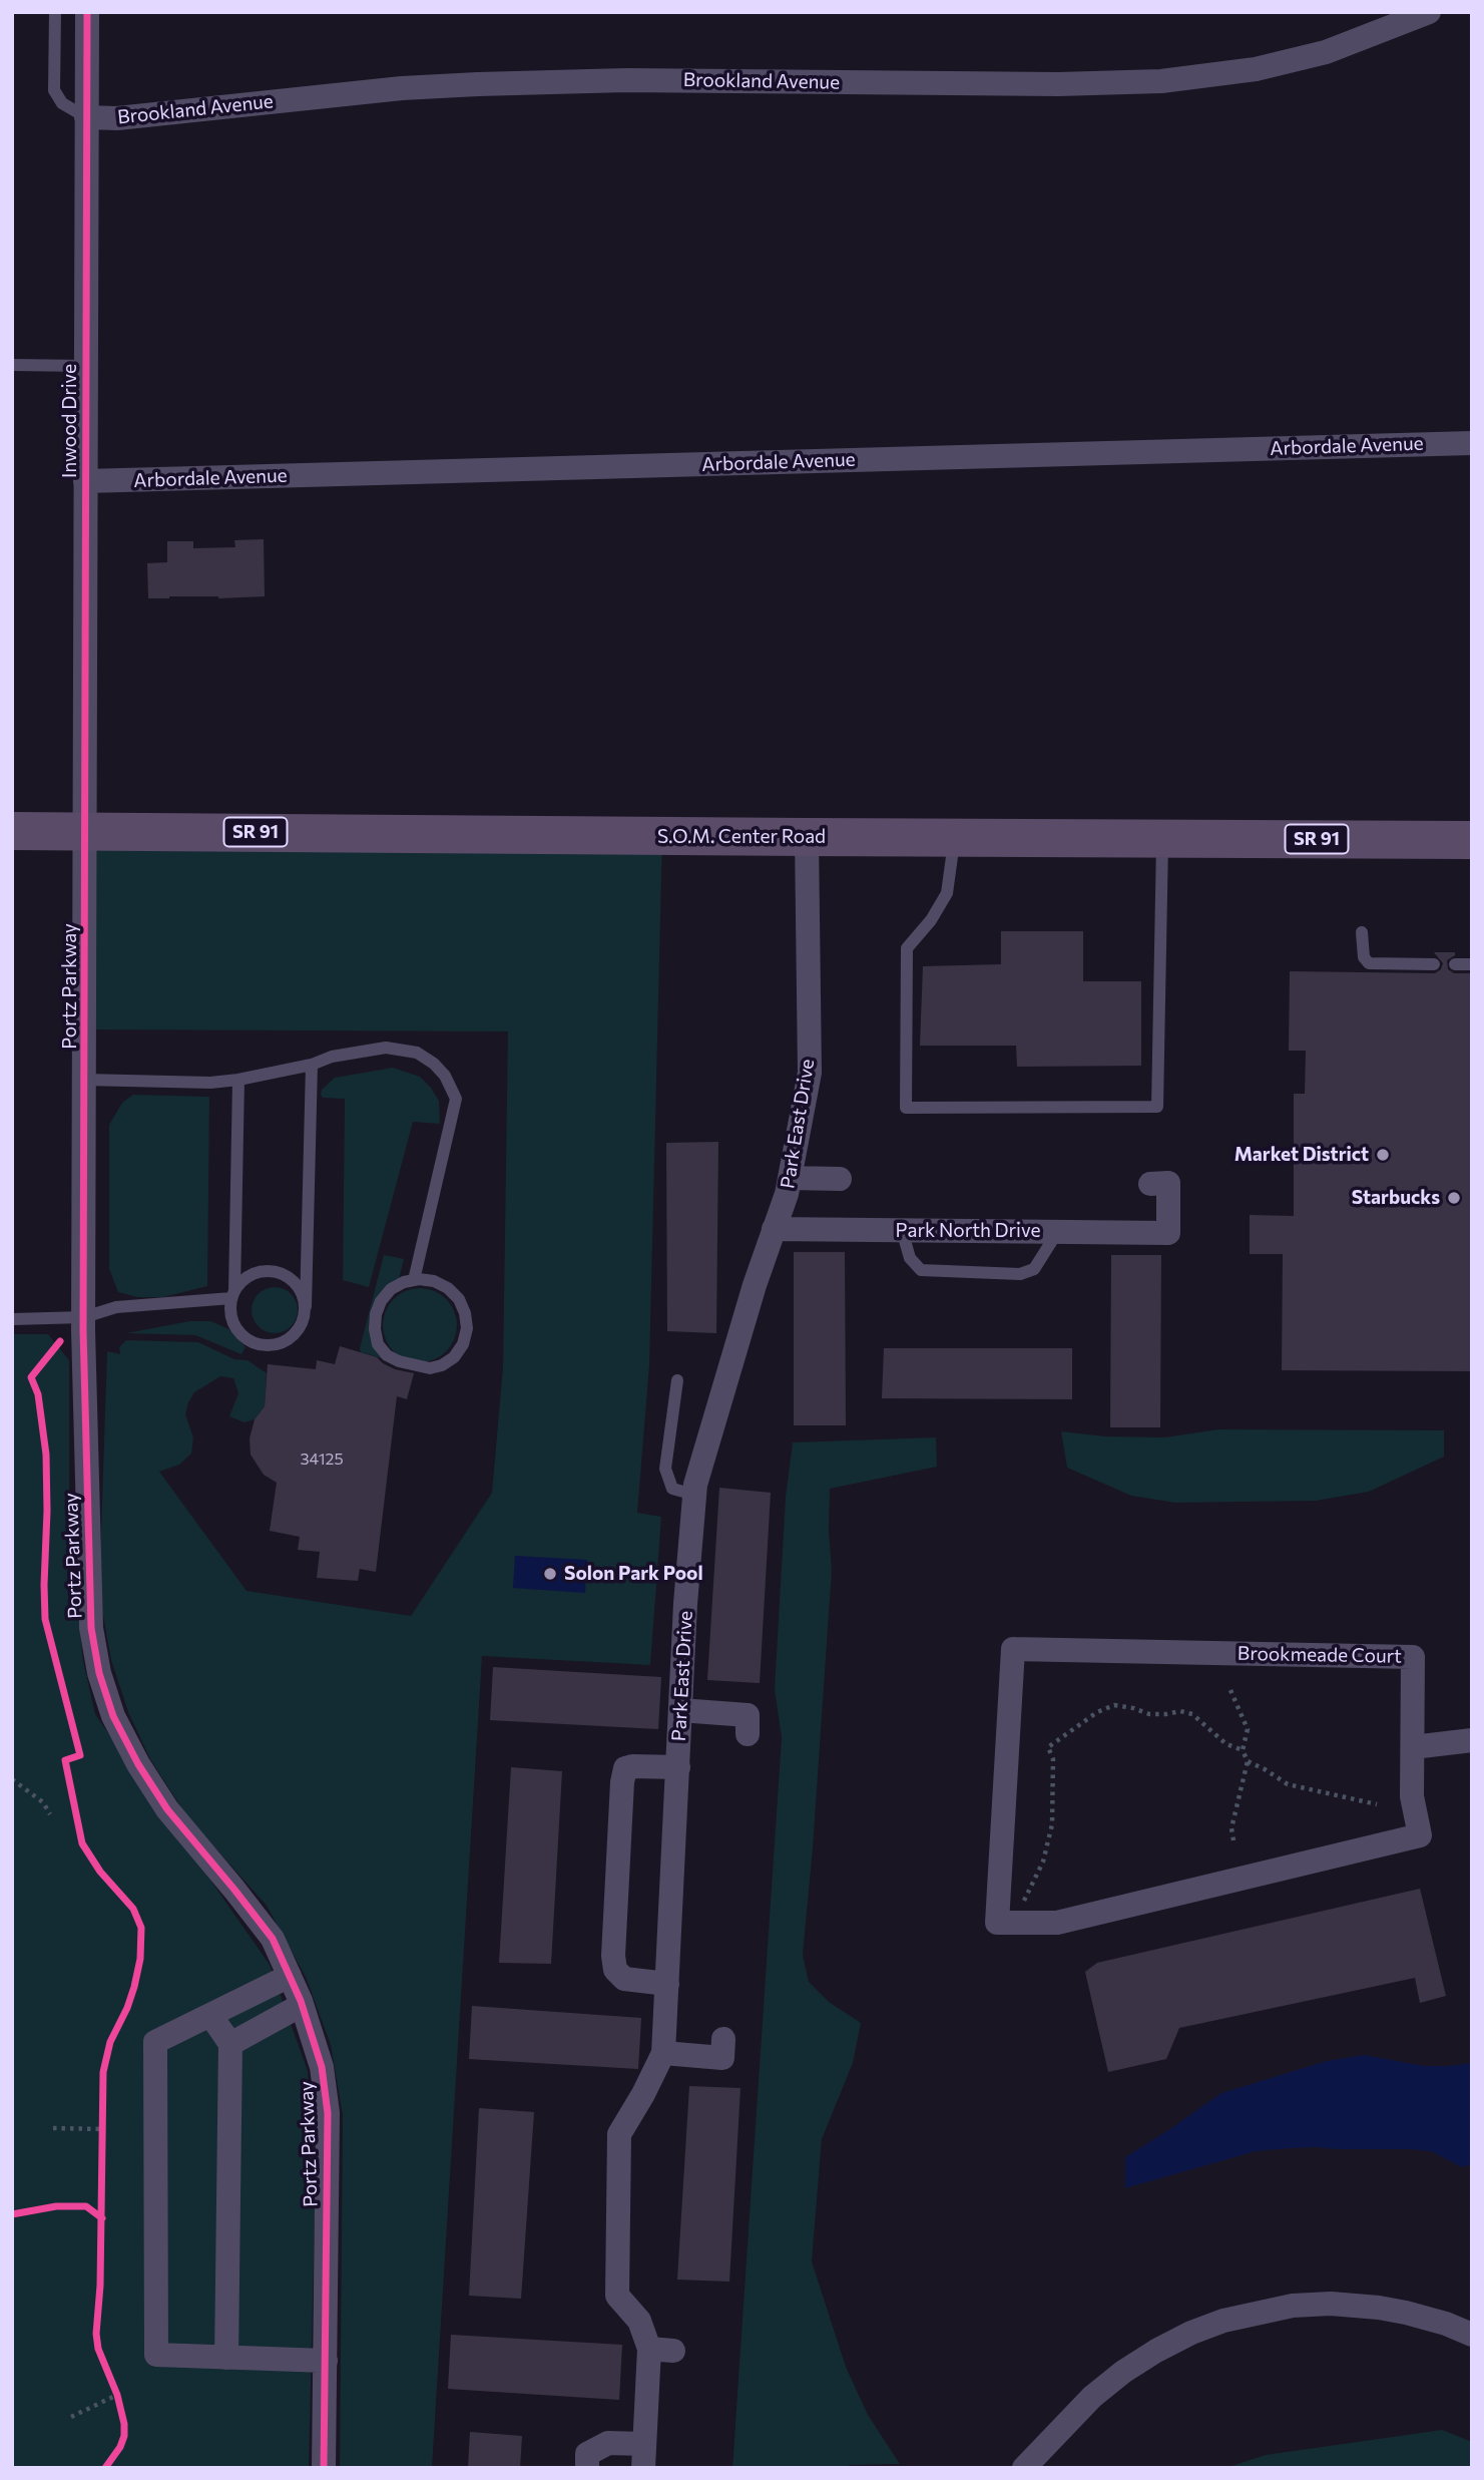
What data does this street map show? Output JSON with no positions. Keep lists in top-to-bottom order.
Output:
{
  "streets": {
    "main road": ["SR 91", "S.O.M. Center Road"],
    "street": [
      "Brookland Avenue",
      "Inwood Drive",
      "Arbordale Avenue",
      "Portz Parkway",
      "Park East Drive",
      "Park North Drive",
      "Brookmeade Court"
    ]
  },
  "crossings": [
    ["Brookland Avenue", "Inwood Drive"],
    ["Inwood Drive", "Arbordale Avenue"],
    ["Inwood Drive", "S.O.M. Center Road"],
    ["Inwood Drive", "Portz Parkway"],
    ["S.O.M. Center Road", "Portz Parkway"],
    ["S.O.M. Center Road", "Park East Drive"],
    ["Park East Drive", "Park North Drive"]
  ],
  "places": ["Market District", "Starbucks", "Solon Park Pool"],
  "house_numbers": ["34125"]
}
